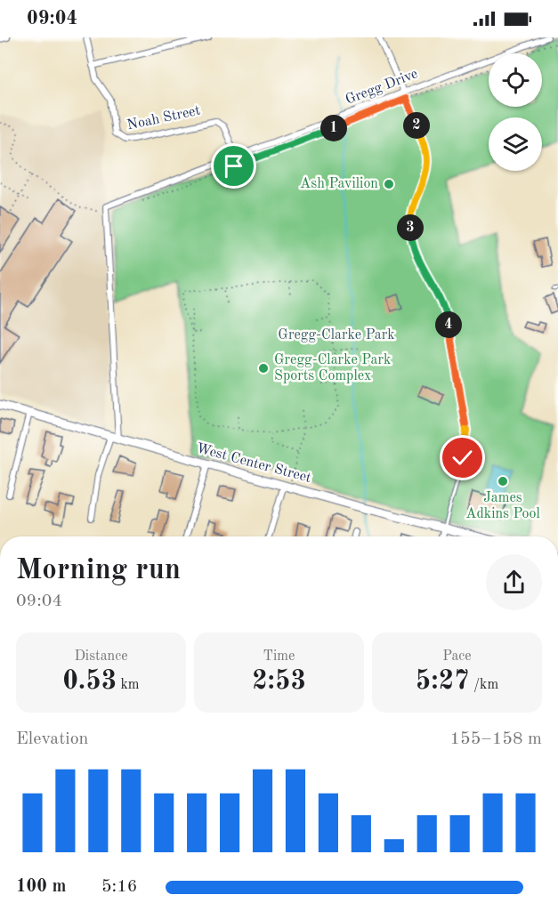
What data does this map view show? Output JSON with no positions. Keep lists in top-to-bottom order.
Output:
{
  "streets": {
    "street": ["Gregg Drive", "Noah Street", "West Center Street"]
  },
  "crossings": [
    ["Gregg Drive", "Noah Street"],
    ["Gregg Drive", "West Center Street"]
  ],
  "parks": ["Gregg-Clarke Park"],
  "places": ["Ash Pavilion", "Gregg-Clarke Park Sports Complex", "James Adkins Pool"],
  "page": {
    "status": "09:04",
    "pins": [
      "2",
      "1",
      "3",
      "4"
    ],
    "heading": ["Morning run", "09:04"],
    "stats": [
      ["Distance", "0.53 km"],
      ["Time", "2:53"],
      ["Pace", "5:27 /km"]
    ],
    "chart": ["Elevation", "155–158 m"],
    "list": [
      {
        "name": "100 m",
        "note": "5:16"
      }
    ]
  }
}
